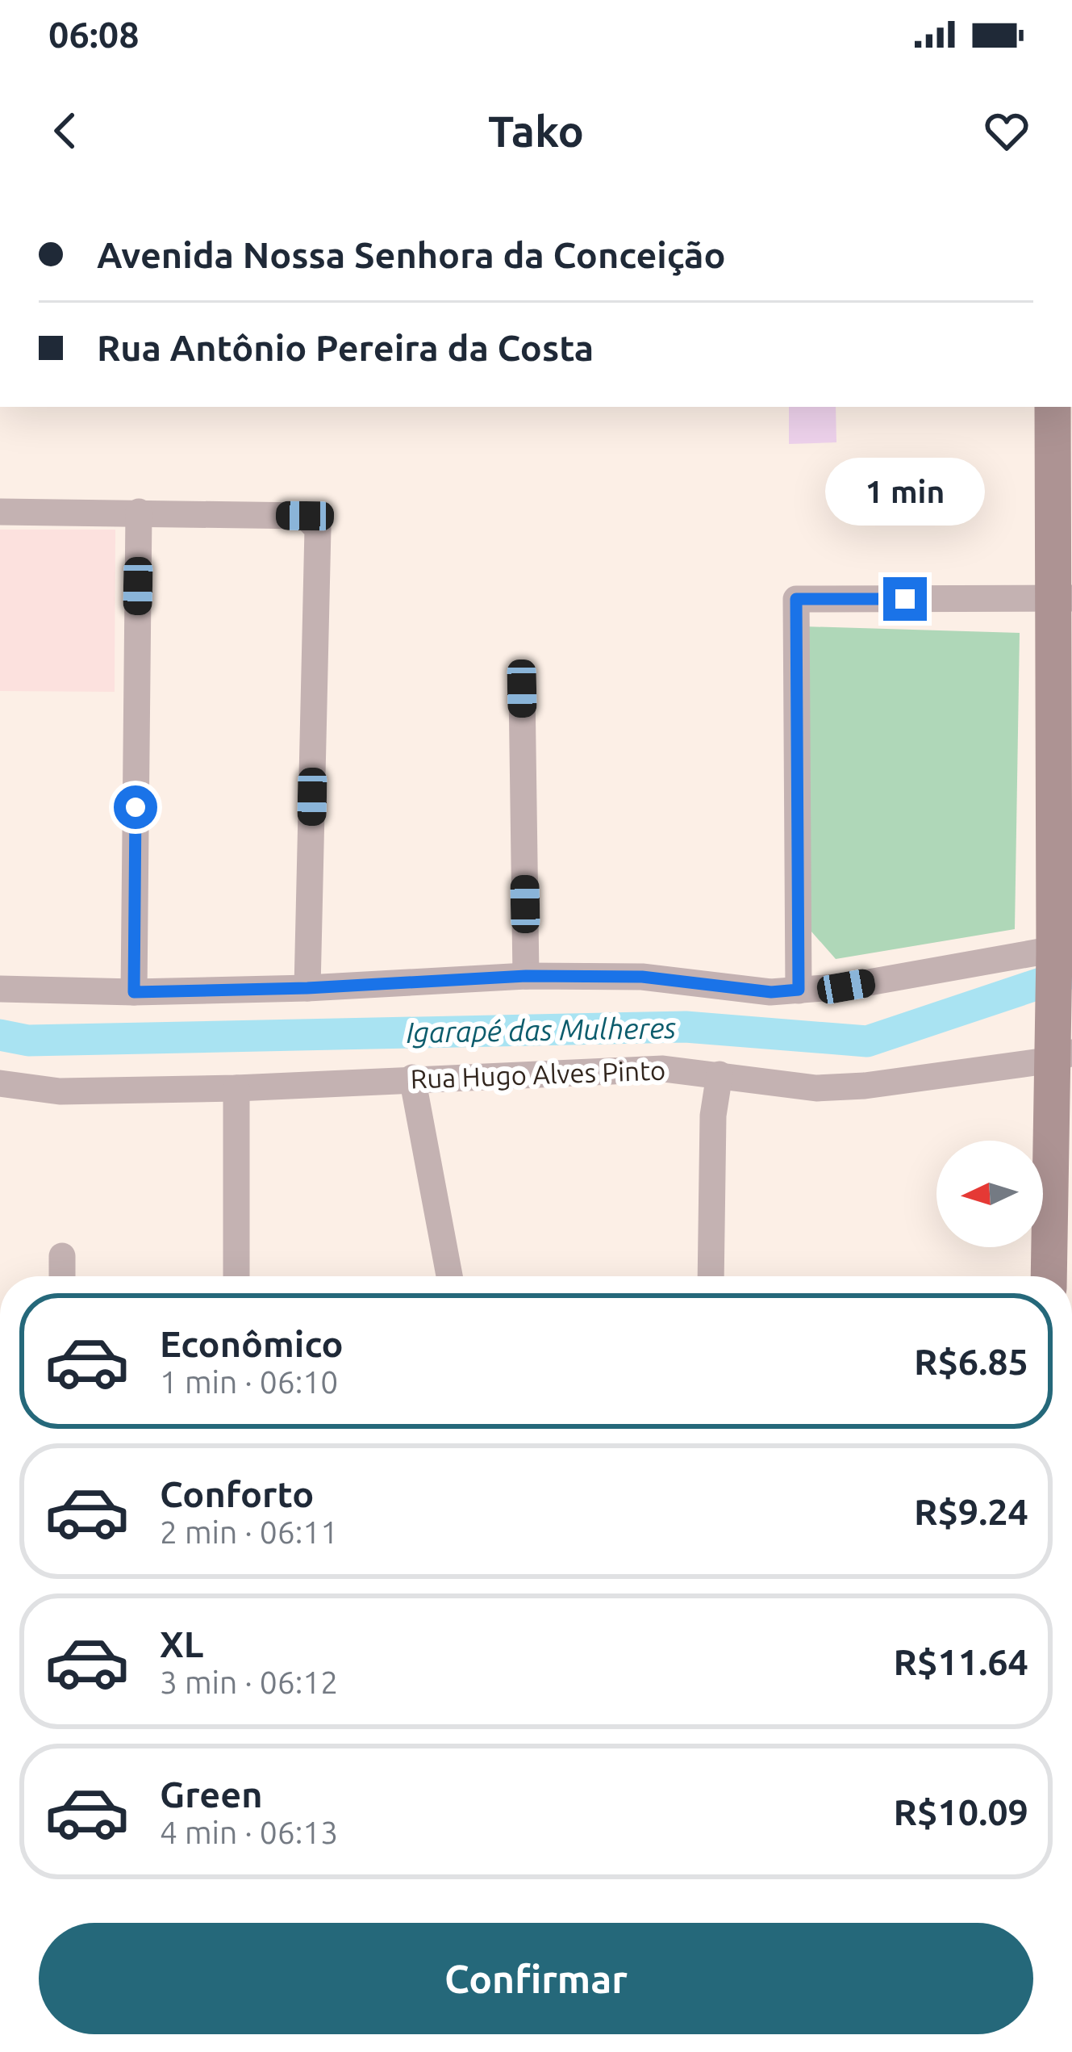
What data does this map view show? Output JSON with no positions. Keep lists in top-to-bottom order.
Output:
{
  "streets": {
    "street": ["Rua Hugo Alves Pinto"]
  },
  "water": ["Igarapé das Mulheres"],
  "north": "left",
  "page": {
    "status": "06:08",
    "header": "Tako",
    "banner": ["Avenida Nossa Senhora da Conceição", "Rua Antônio Pereira da Costa"],
    "bubble": "1 min",
    "list": [
      {
        "name": "Econômico",
        "note": "1 min · 06:10",
        "value": "R$6.85"
      },
      {
        "name": "Conforto",
        "note": "2 min · 06:11",
        "value": "R$9.24"
      },
      {
        "name": "XL",
        "note": "3 min · 06:12",
        "value": "R$11.64"
      },
      {
        "name": "Green",
        "note": "4 min · 06:13",
        "value": "R$10.09"
      }
    ],
    "buttons": "Confirmar"
  }
}
